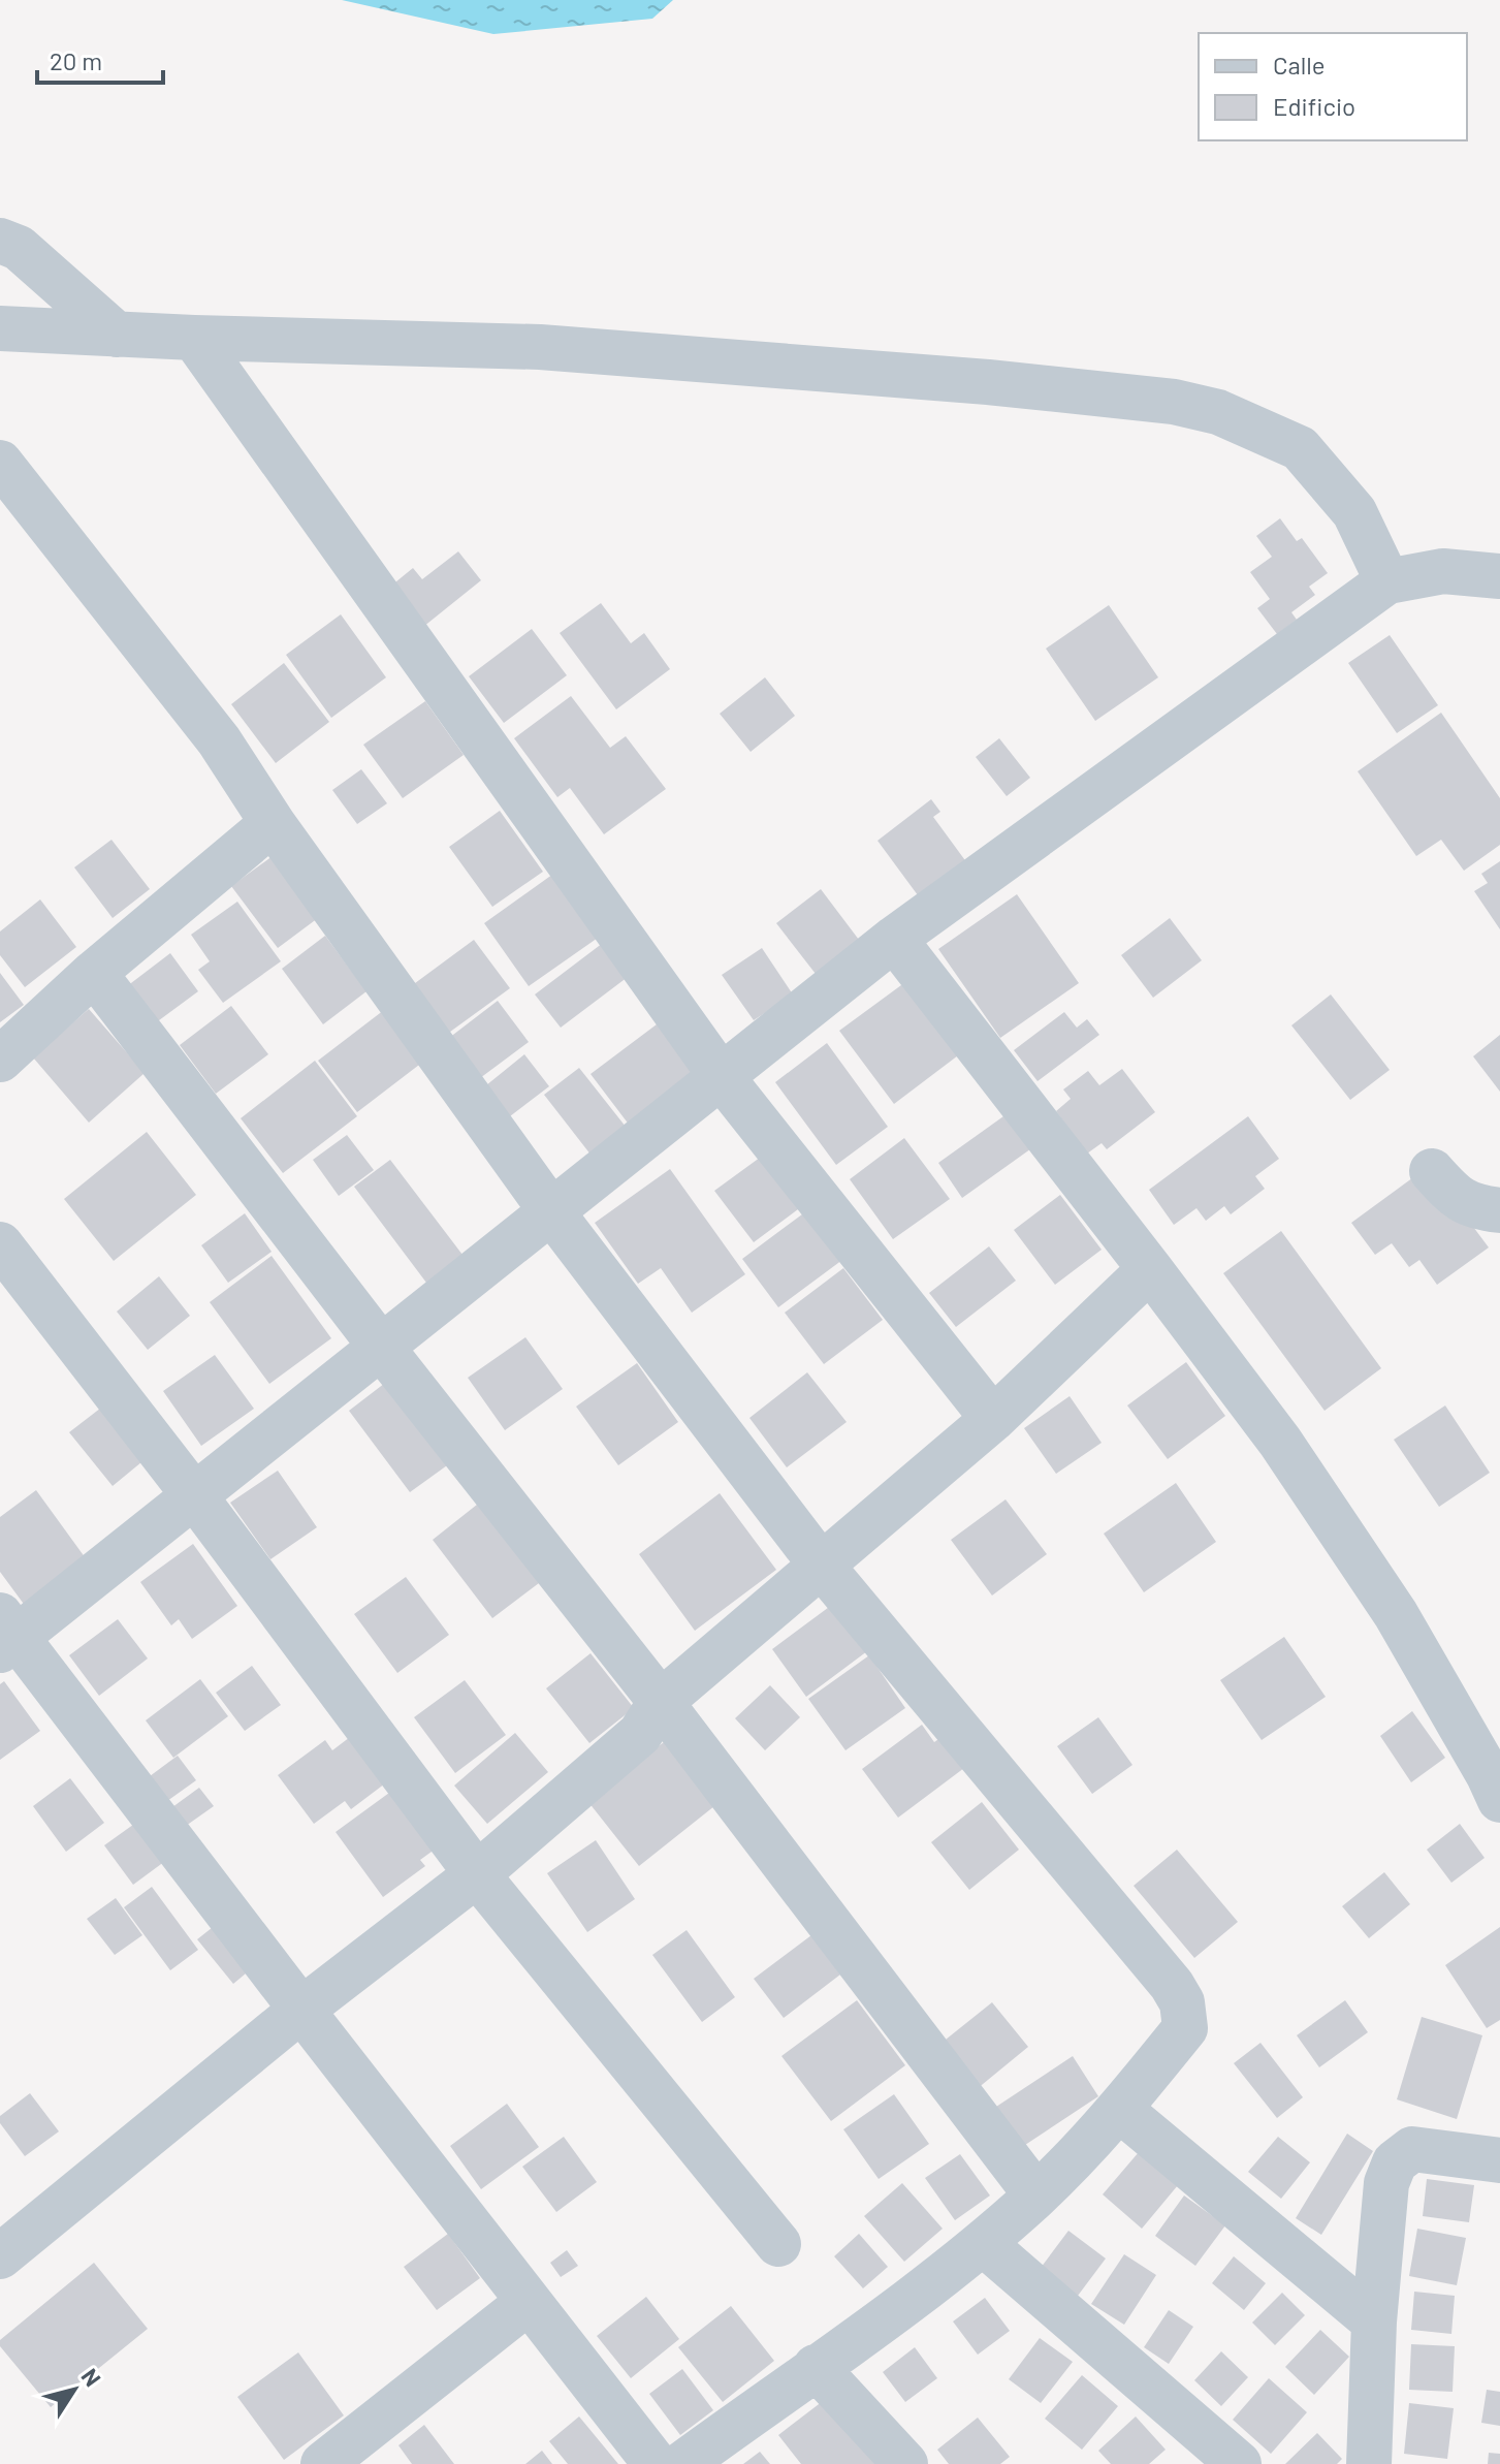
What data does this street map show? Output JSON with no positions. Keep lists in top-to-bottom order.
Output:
{
  "legend": ["Calle", "Edificio"],
  "scale_bar": "20 m",
  "north": "top right"
}
